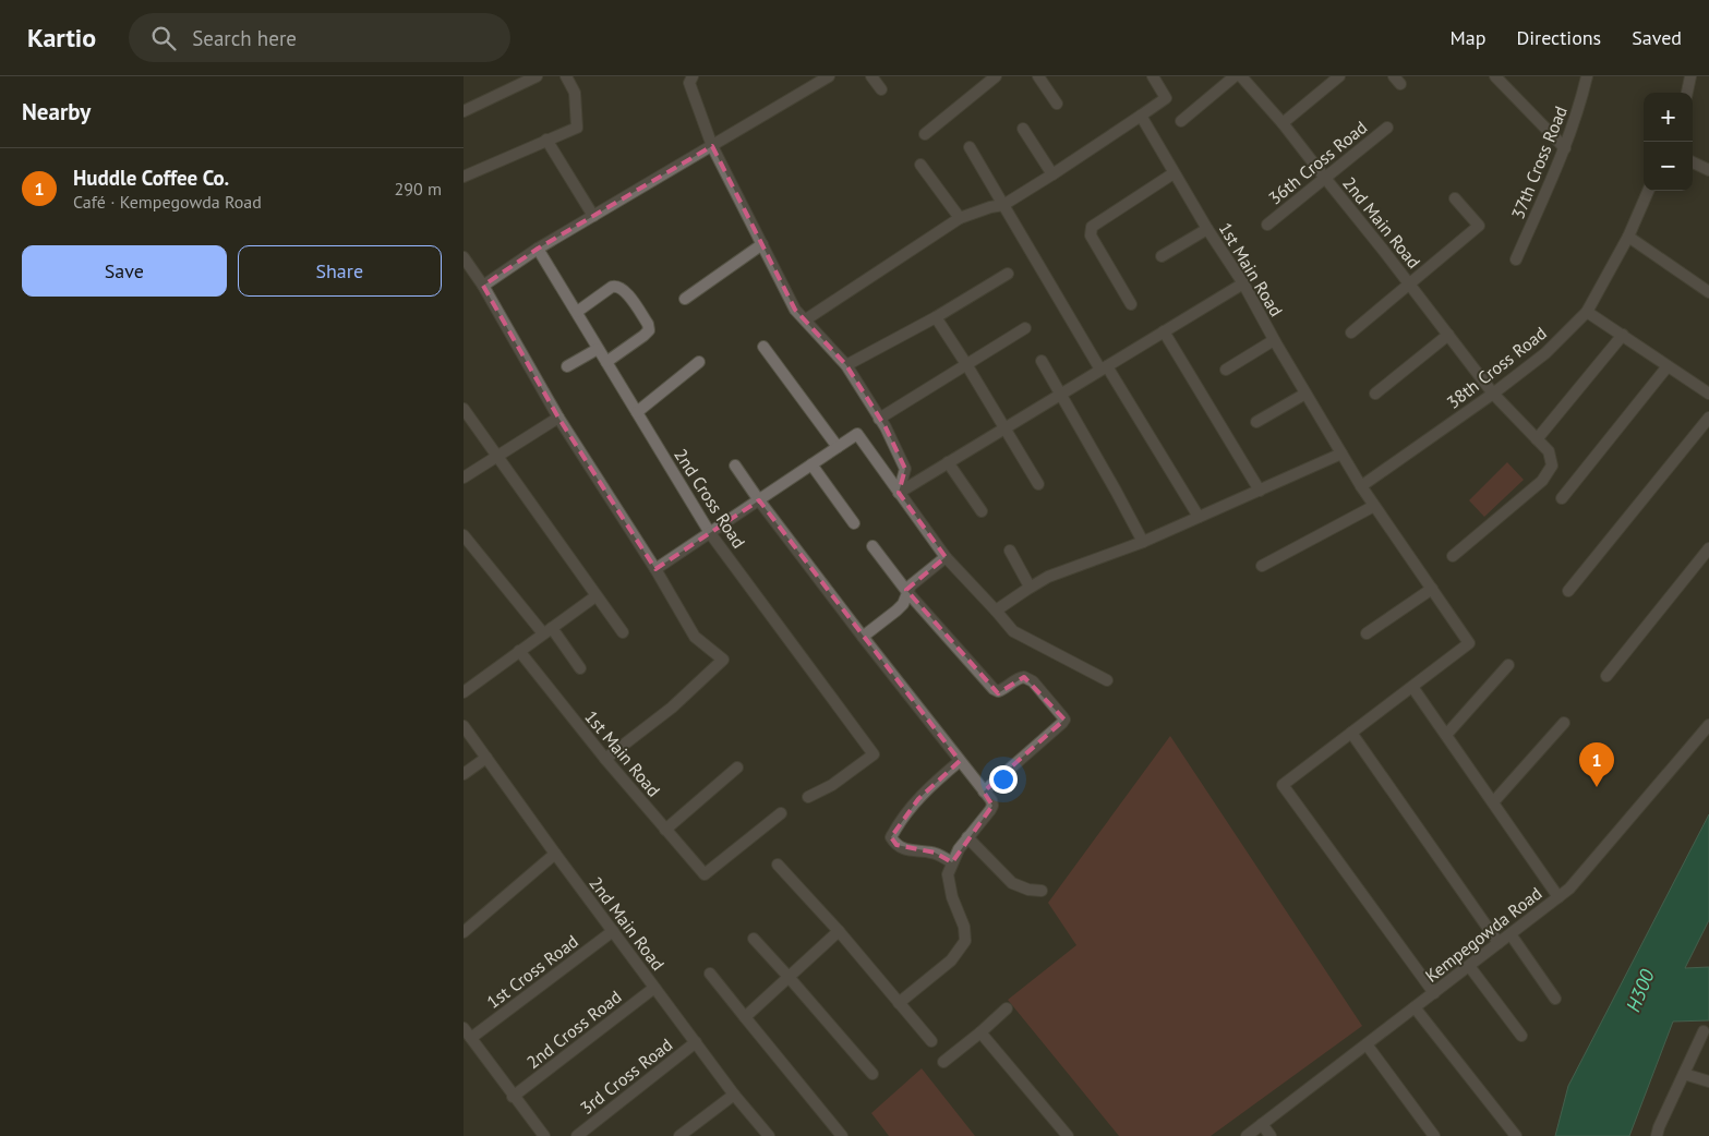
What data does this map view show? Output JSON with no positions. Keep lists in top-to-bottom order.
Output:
{
  "streets": {
    "street": [
      "36th Cross Road",
      "37th Cross Road",
      "2nd Main Road",
      "1st Main Road",
      "38th Cross Road",
      "2nd Cross Road",
      "Kempegowda Road",
      "1st Cross Road",
      "3rd Cross Road"
    ]
  },
  "crossings": [
    ["36th Cross Road", "2nd Main Road"],
    ["2nd Main Road", "38th Cross Road"],
    ["2nd Main Road", "2nd Cross Road"],
    ["2nd Main Road", "1st Cross Road"],
    ["2nd Main Road", "3rd Cross Road"],
    ["1st Main Road", "38th Cross Road"]
  ],
  "water": ["H300"],
  "page": {
    "header": "Kartio",
    "search": "Search here",
    "nav": ["Map", "Directions", "Saved"],
    "heading": "Nearby",
    "map_buttons": ["+", "−"],
    "list": [
      {
        "mark": "1",
        "name": "Huddle Coffee Co.",
        "note": "Café · Kempegowda Road",
        "value": "290 m"
      }
    ],
    "buttons": ["Save", "Share"],
    "pins": "1"
  }
}
